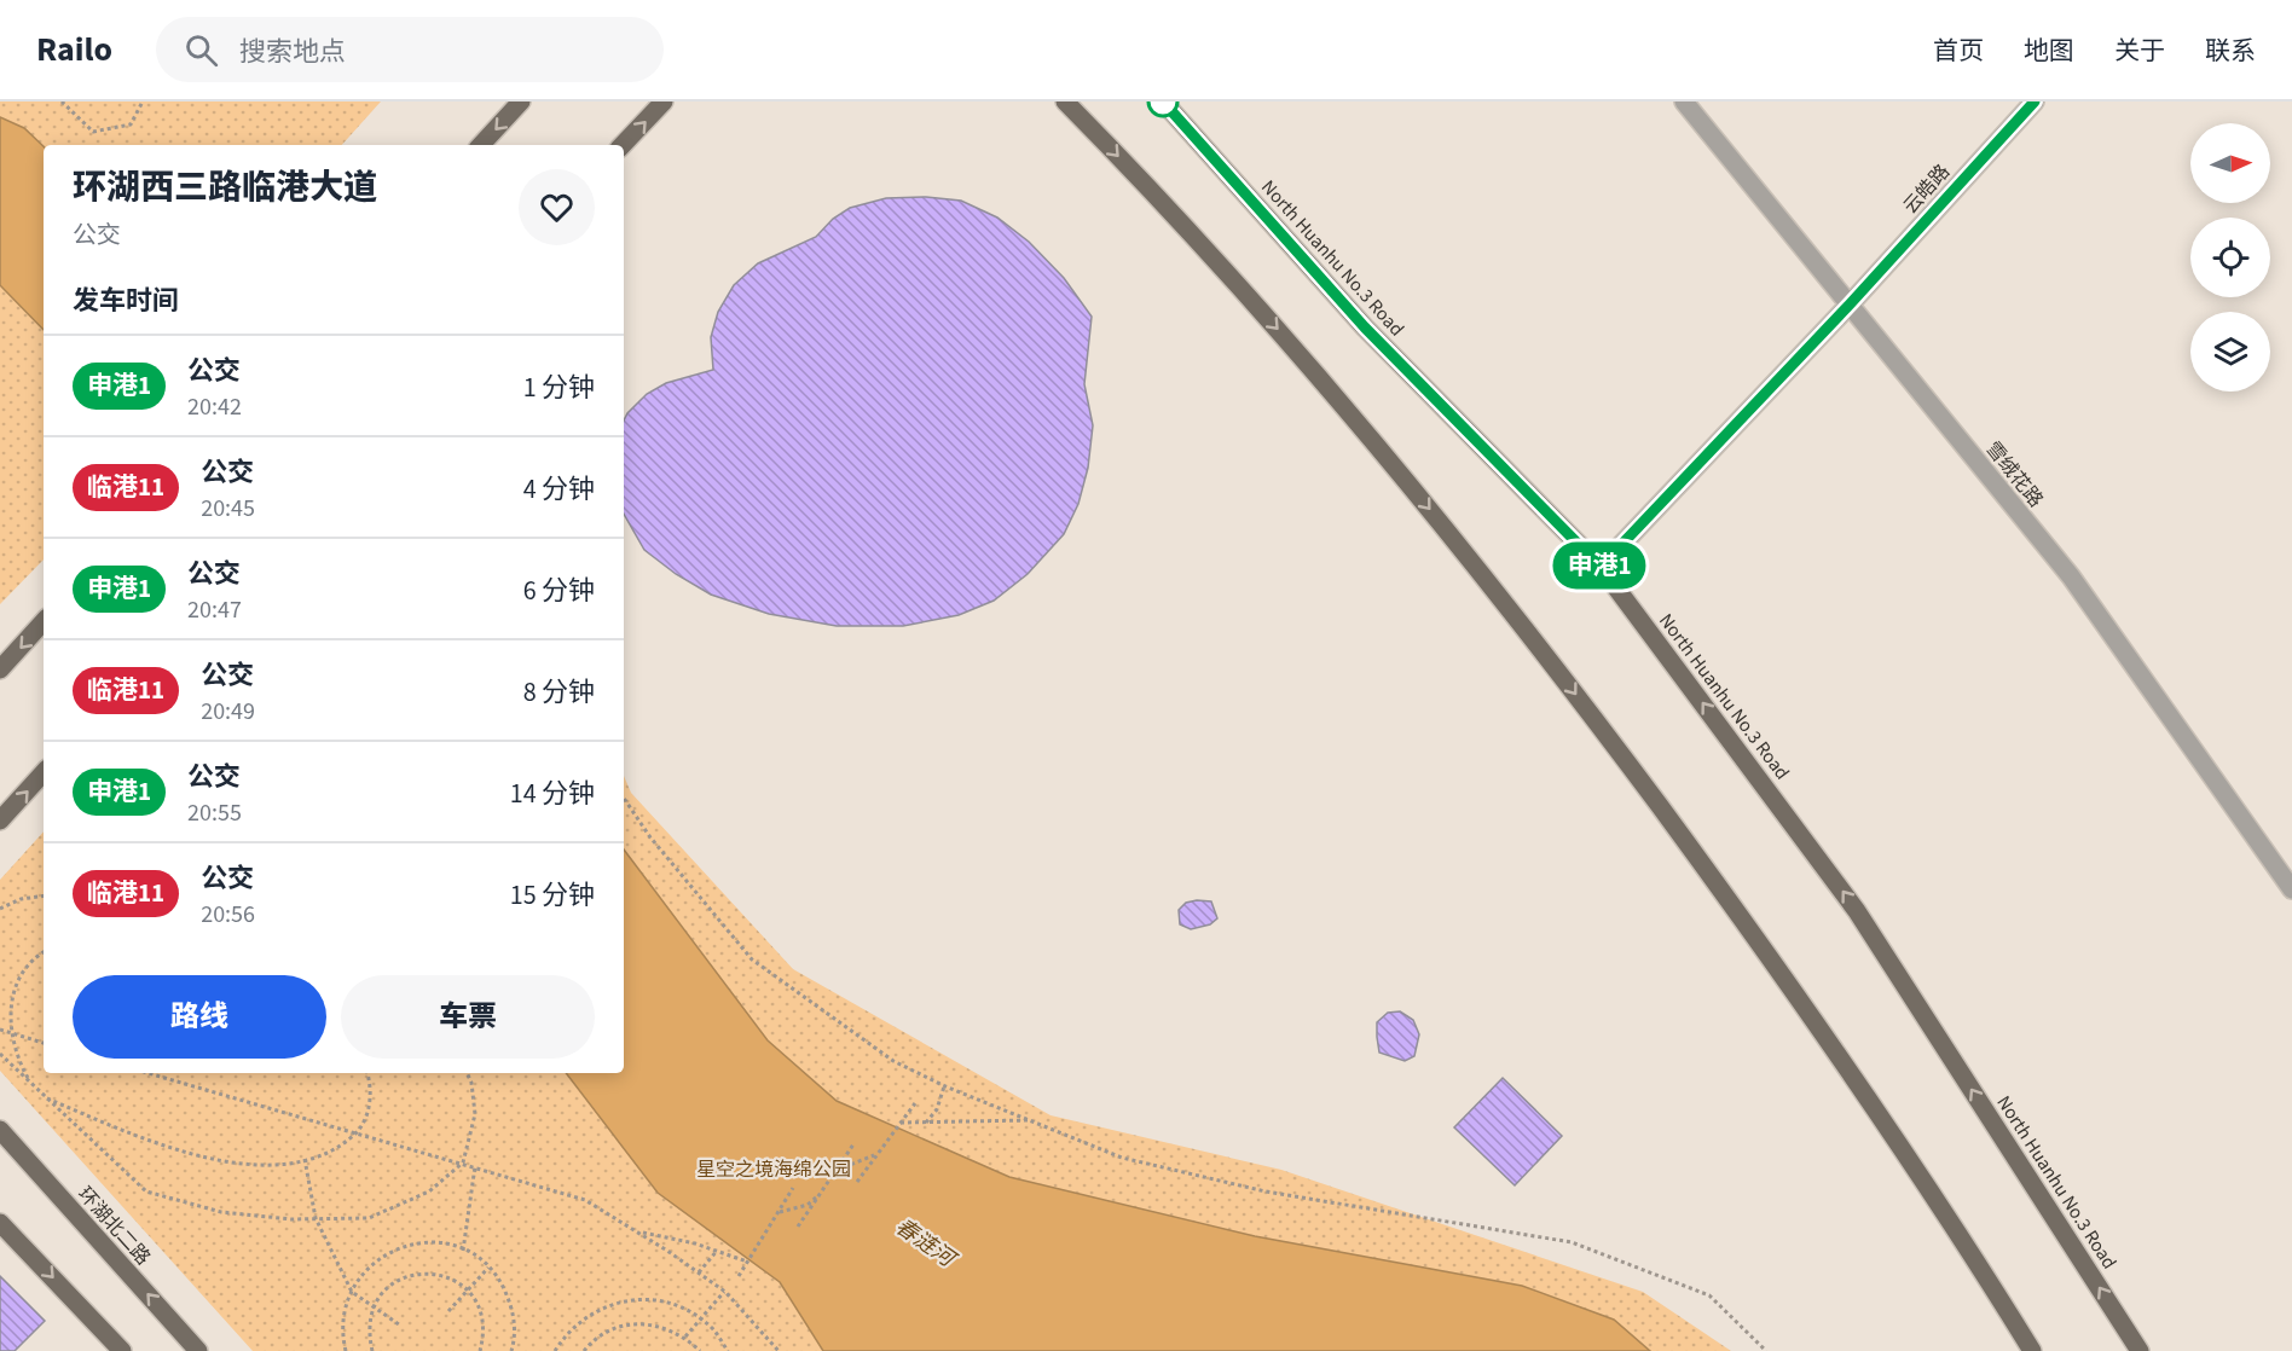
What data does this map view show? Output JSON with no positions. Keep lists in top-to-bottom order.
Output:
{
  "streets": {
    "main road": ["North Huanhu No.3 Road", "环湖北二路"],
    "street": ["云皓路", "雪绒花路"]
  },
  "crossings": [
    ["云皓路", "North Huanhu No.3 Road"],
    ["云皓路", "雪绒花路"]
  ],
  "water": ["春涟河"],
  "parks": ["星空之境海绵公园"],
  "lines": ["bus line 申港1"],
  "north": "right",
  "page": {
    "header": "Railo",
    "search": "搜索地点",
    "nav": [
      "首页",
      "地图",
      "关于",
      "联系"
    ],
    "on_map": "申港1",
    "heading": [
      ["环湖西三路临港大道", "公交"],
      "发车时间"
    ],
    "list": [
      {
        "mark": "申港1",
        "name": "公交",
        "note": "20:42",
        "value": "1 分钟"
      },
      {
        "mark": "临港11",
        "name": "公交",
        "note": "20:45",
        "value": "4 分钟"
      },
      {
        "mark": "申港1",
        "name": "公交",
        "note": "20:47",
        "value": "6 分钟"
      },
      {
        "mark": "临港11",
        "name": "公交",
        "note": "20:49",
        "value": "8 分钟"
      },
      {
        "mark": "申港1",
        "name": "公交",
        "note": "20:55",
        "value": "14 分钟"
      },
      {
        "mark": "临港11",
        "name": "公交",
        "note": "20:56",
        "value": "15 分钟"
      }
    ],
    "buttons": ["路线", "车票"]
  }
}
